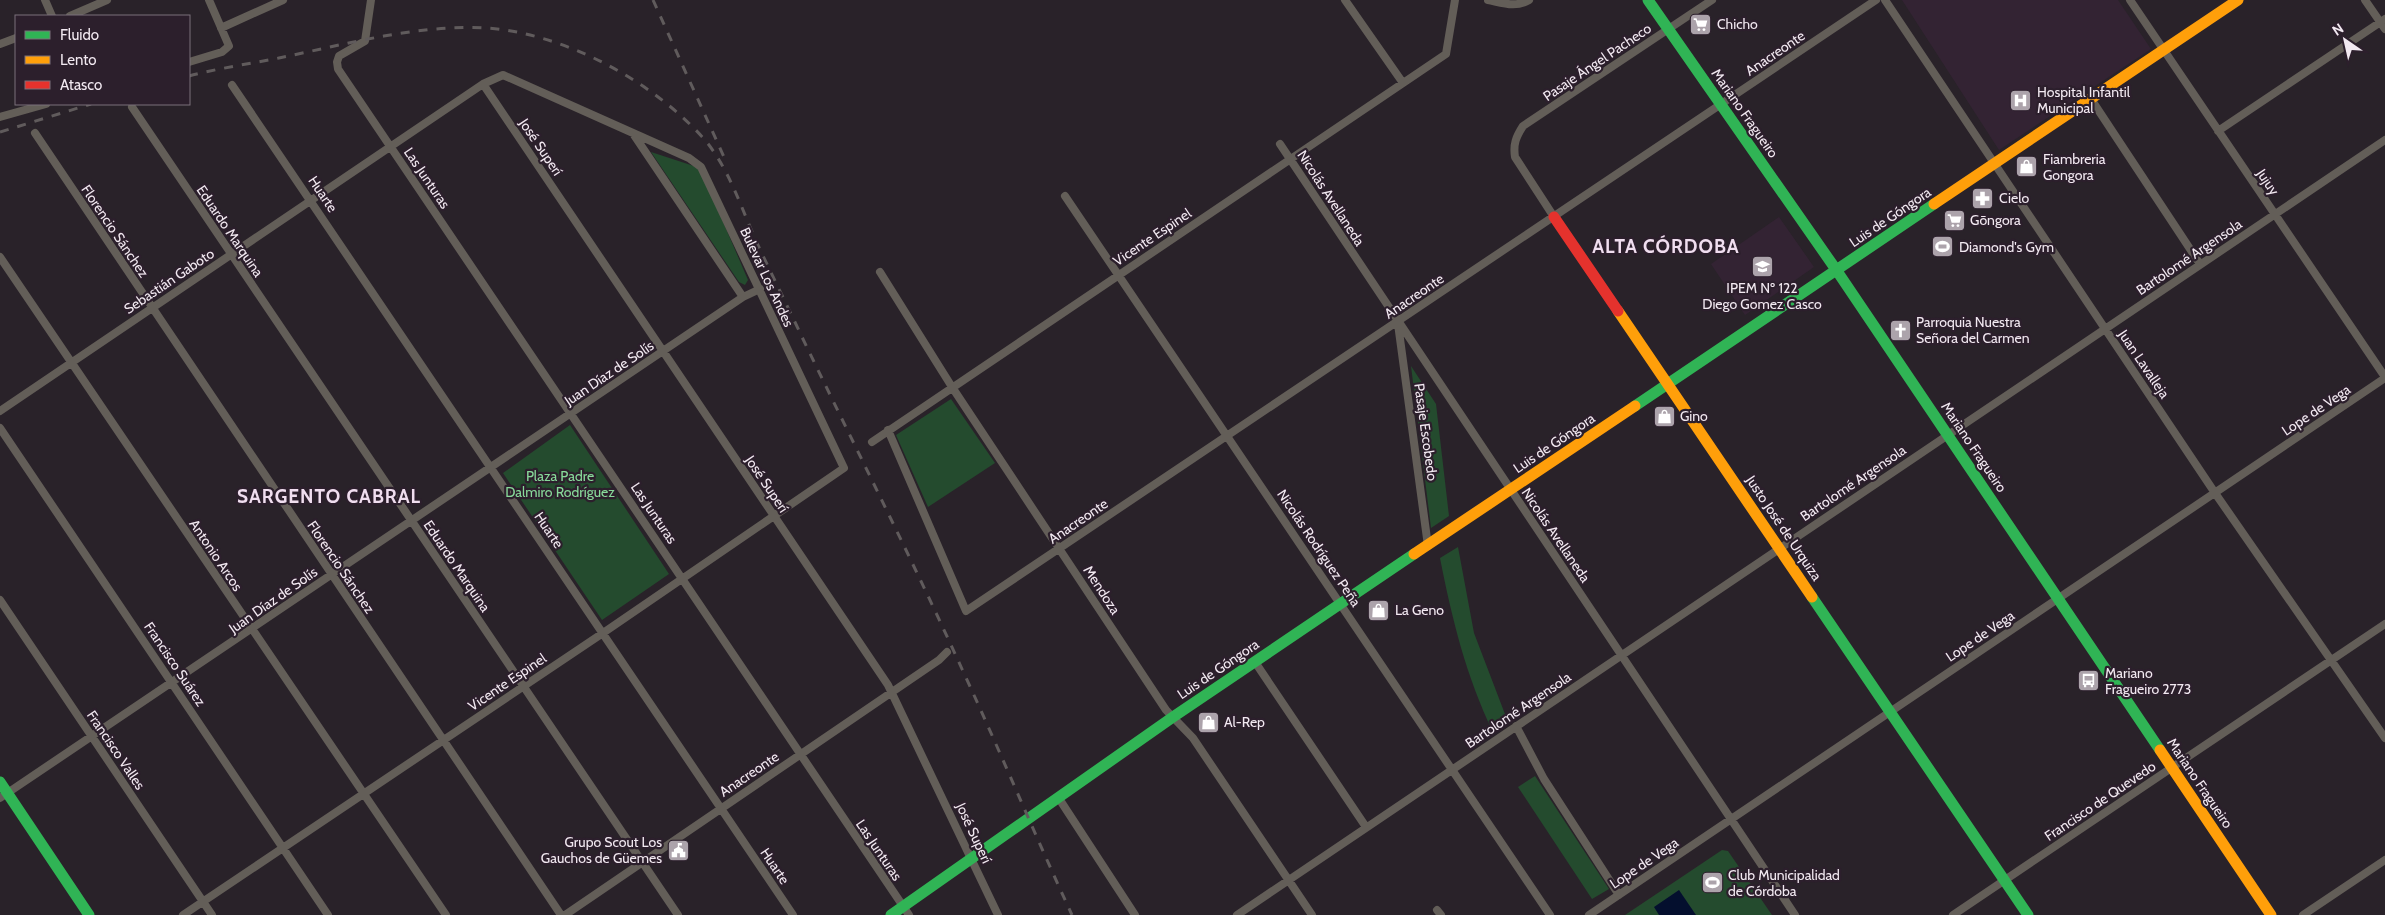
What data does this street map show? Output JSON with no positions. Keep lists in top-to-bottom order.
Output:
{
  "streets": {
    "main road": ["Mariano Fragueiro", "Luis de Góngora", "Justo José de Urquiza"],
    "street": [
      "Anacreonte",
      "Pasaje Ángel Pacheco",
      "José Superí",
      "Las Junturas",
      "Jujuy",
      "Huarte",
      "Nicolás Avellaneda",
      "Florencio Sánchez",
      "Eduardo Marquina",
      "Vicente Espinel",
      "Bartolomé Argensola",
      "Bulevar Los Andes",
      "Sebastián Gaboto",
      "Juan Lavalleja",
      "Juan Díaz de Solís",
      "Lope de Vega",
      "Pasaje Escobedo",
      "Nicolás Rodríguez Peña",
      "Antonio Arcos",
      "Mendoza",
      "Francisco Suárez",
      "Francisco Valles",
      "Francisco de Quevedo"
    ]
  },
  "crossings": [
    ["Anacreonte", "Mariano Fragueiro"],
    ["Anacreonte", "José Superí"],
    ["Anacreonte", "Las Junturas"],
    ["Anacreonte", "Huarte"],
    ["Anacreonte", "Nicolás Avellaneda"],
    ["Anacreonte", "Florencio Sánchez"],
    ["Anacreonte", "Eduardo Marquina"],
    ["Anacreonte", "Vicente Espinel"],
    ["Anacreonte", "Pasaje Escobedo"],
    ["Anacreonte", "Justo José de Urquiza"],
    ["Anacreonte", "Nicolás Rodríguez Peña"],
    ["Anacreonte", "Mendoza"],
    ["Pasaje Ángel Pacheco", "Mariano Fragueiro"],
    ["Pasaje Ángel Pacheco", "Justo José de Urquiza"],
    ["Mariano Fragueiro", "Luis de Góngora"],
    ["Mariano Fragueiro", "Bartolomé Argensola"],
    ["Mariano Fragueiro", "Lope de Vega"],
    ["Mariano Fragueiro", "Francisco de Quevedo"],
    ["José Superí", "Luis de Góngora"],
    ["José Superí", "Vicente Espinel"],
    ["José Superí", "Sebastián Gaboto"],
    ["José Superí", "Juan Díaz de Solís"],
    ["Las Junturas", "Luis de Góngora"],
    ["Las Junturas", "Vicente Espinel"],
    ["Las Junturas", "Sebastián Gaboto"],
    ["Las Junturas", "Juan Díaz de Solís"],
    ["Jujuy", "Luis de Góngora"],
    ["Jujuy", "Bartolomé Argensola"],
    ["Jujuy", "Lope de Vega"],
    ["Huarte", "Vicente Espinel"],
    ["Huarte", "Sebastián Gaboto"],
    ["Huarte", "Juan Díaz de Solís"],
    ["Nicolás Avellaneda", "Luis de Góngora"],
    ["Nicolás Avellaneda", "Vicente Espinel"],
    ["Nicolás Avellaneda", "Bartolomé Argensola"],
    ["Nicolás Avellaneda", "Lope de Vega"],
    ["Nicolás Avellaneda", "Pasaje Escobedo"],
    ["Luis de Góngora", "Juan Lavalleja"],
    ["Luis de Góngora", "Pasaje Escobedo"],
    ["Luis de Góngora", "Justo José de Urquiza"],
    ["Luis de Góngora", "Nicolás Rodríguez Peña"],
    ["Luis de Góngora", "Mendoza"],
    ["Florencio Sánchez", "Vicente Espinel"],
    ["Florencio Sánchez", "Sebastián Gaboto"],
    ["Florencio Sánchez", "Juan Díaz de Solís"],
    ["Eduardo Marquina", "Vicente Espinel"],
    ["Eduardo Marquina", "Sebastián Gaboto"],
    ["Eduardo Marquina", "Juan Díaz de Solís"],
    ["Vicente Espinel", "Bulevar Los Andes"],
    ["Vicente Espinel", "Nicolás Rodríguez Peña"],
    ["Vicente Espinel", "Antonio Arcos"],
    ["Vicente Espinel", "Mendoza"],
    ["Vicente Espinel", "Francisco Suárez"],
    ["Vicente Espinel", "Francisco Valles"],
    ["Bartolomé Argensola", "Juan Lavalleja"],
    ["Bartolomé Argensola", "Justo José de Urquiza"],
    ["Bartolomé Argensola", "Nicolás Rodríguez Peña"],
    ["Bartolomé Argensola", "Mendoza"],
    ["Bulevar Los Andes", "Sebastián Gaboto"],
    ["Bulevar Los Andes", "Juan Díaz de Solís"],
    ["Sebastián Gaboto", "Antonio Arcos"],
    ["Juan Lavalleja", "Lope de Vega"],
    ["Juan Lavalleja", "Francisco de Quevedo"],
    ["Juan Díaz de Solís", "Antonio Arcos"],
    ["Juan Díaz de Solís", "Francisco Suárez"],
    ["Juan Díaz de Solís", "Francisco Valles"],
    ["Lope de Vega", "Justo José de Urquiza"],
    ["Justo José de Urquiza", "Francisco de Quevedo"]
  ],
  "districts": ["ALTA CÓRDOBA", "SARGENTO CABRAL"],
  "parks": ["Plaza Padre Dalmiro Rodríguez"],
  "places": {
    "supermarket": ["Chicho", "Gōngora"],
    "hospital": ["Hospital Infantil Municipal"],
    "shop": [
      "Fiambreria Gongora",
      "Gino",
      "La Geno",
      "Al-Rep"
    ],
    "pharmacy": ["Cielo"],
    "sports": ["Diamond's Gym", "Club Municipalidad de Córdoba"],
    "school or university": ["IPEM Nº 122 Diego Gomez Casco"],
    "church": ["Parroquia Nuestra Señora del Carmen"],
    "bus stop": ["Mariano Fragueiro 2773"],
    "public building": ["Grupo Scout Los Gauchos de Güemes"]
  },
  "legend": ["Fluido", "Lento", "Atasco"],
  "north": "top left"
}
